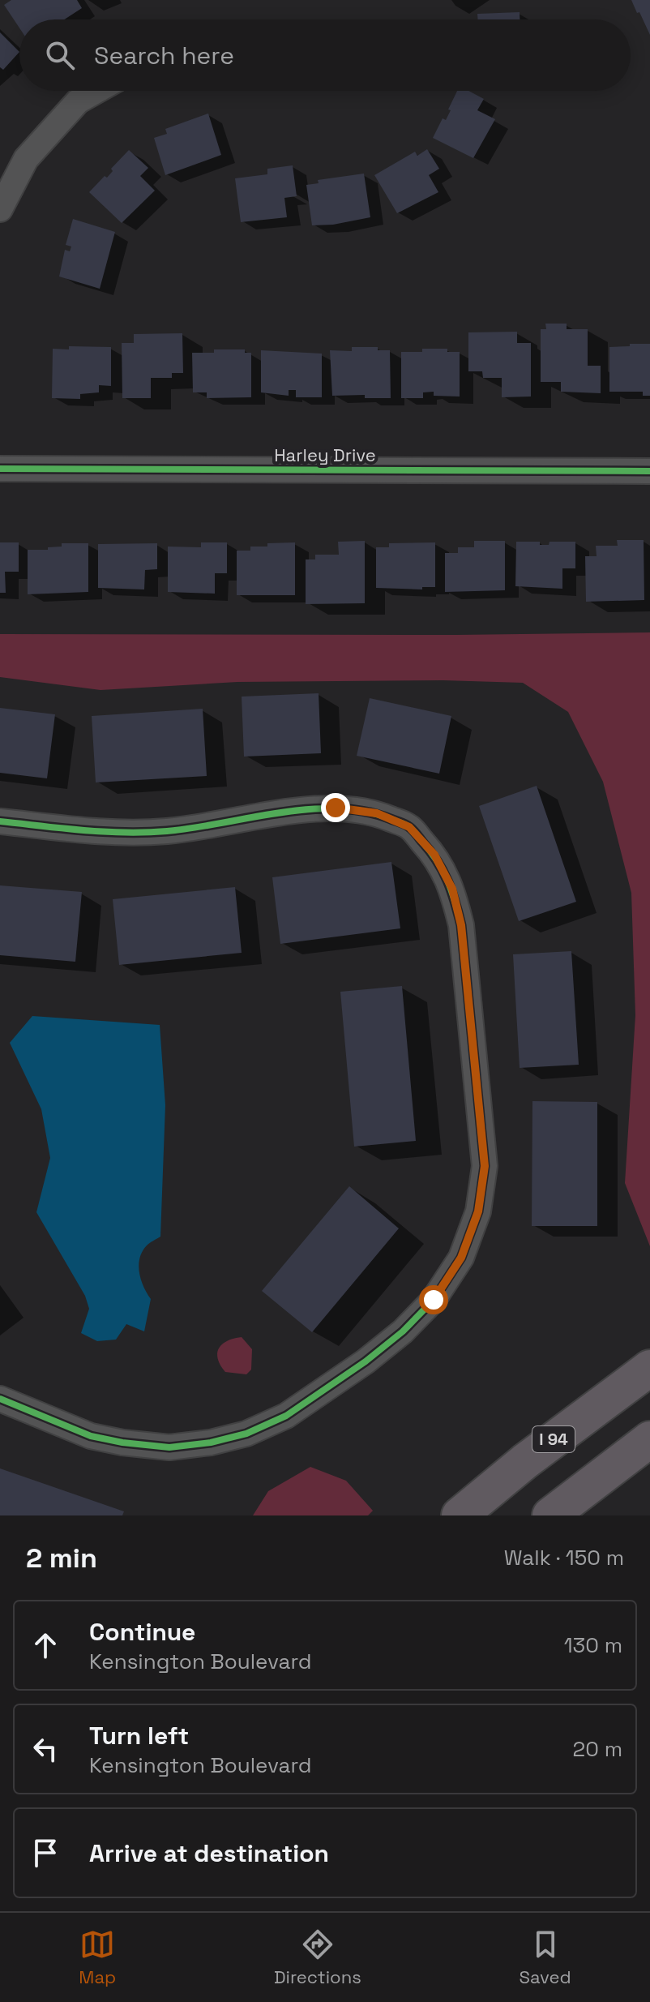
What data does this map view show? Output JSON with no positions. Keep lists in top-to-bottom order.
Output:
{
  "streets": {
    "highway": ["I 94"],
    "street": ["Harley Drive"]
  },
  "page": {
    "search": "Search here",
    "heading": ["2 min", "Walk · 150 m"],
    "list": [
      ["Continue", "Kensington Boulevard", "130 m"],
      ["Turn left", "Kensington Boulevard", "20 m"],
      "Arrive at destination"
    ],
    "nav": ["Map", "Directions", "Saved"]
  }
}
